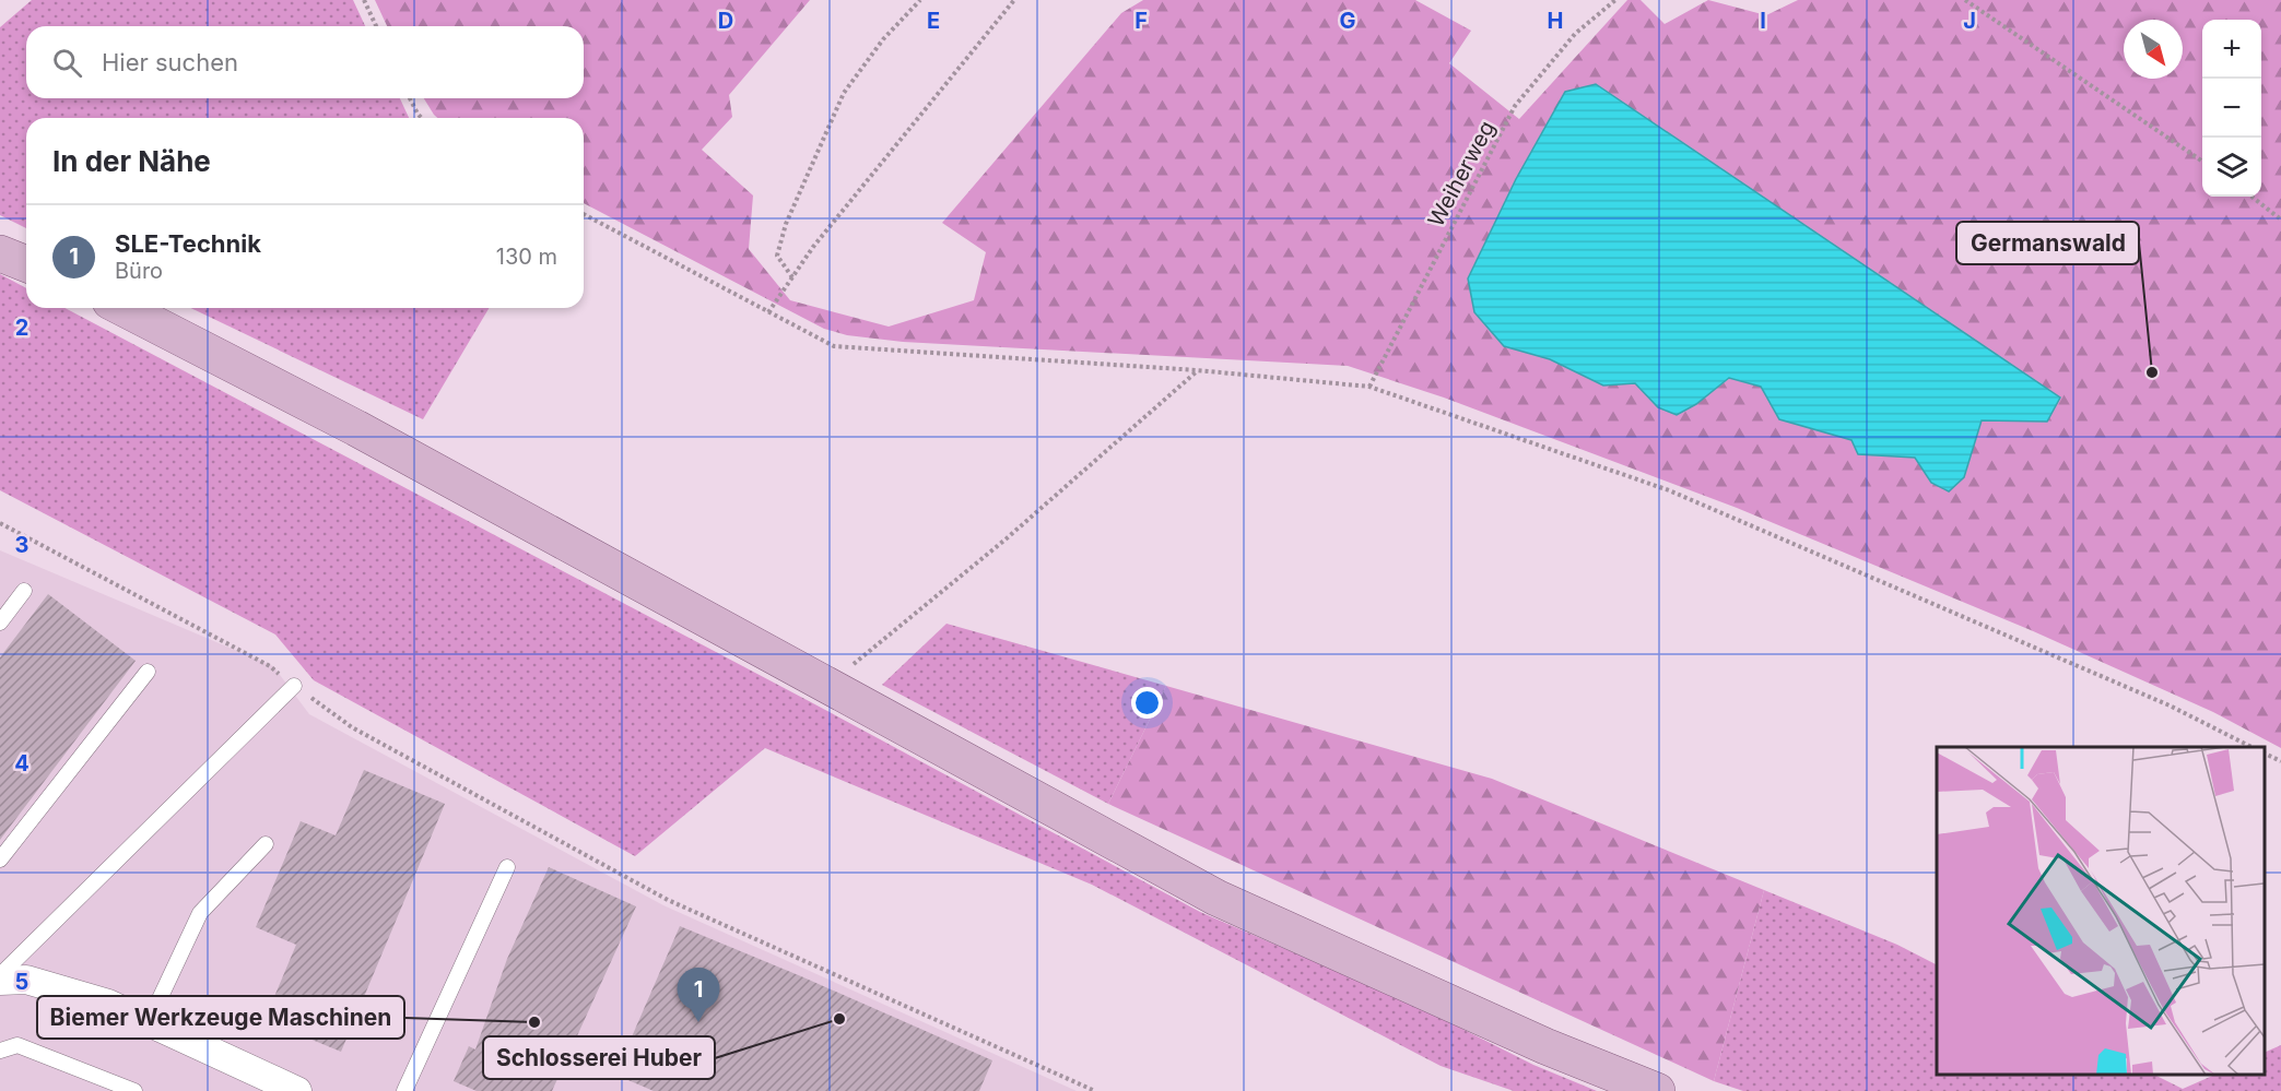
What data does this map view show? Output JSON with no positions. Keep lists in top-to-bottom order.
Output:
{
  "streets": {
    "path": ["Weiherweg"]
  },
  "places": ["Germanswald", "Schlosserei Huber", "Biemer Werkzeuge Maschinen"],
  "north": "bottom right",
  "page": {
    "map_buttons": ["+", "−"],
    "search": "Hier suchen",
    "heading": "In der Nähe",
    "list": [
      {
        "mark": "1",
        "name": "SLE-Technik",
        "note": "Büro",
        "value": "130 m"
      }
    ],
    "pins": "1"
  },
  "grid": {
    "columns": [
      "D",
      "E",
      "F",
      "G",
      "H",
      "I",
      "J"
    ],
    "rows": [
      "2",
      "3",
      "4",
      "5"
    ]
  }
}
